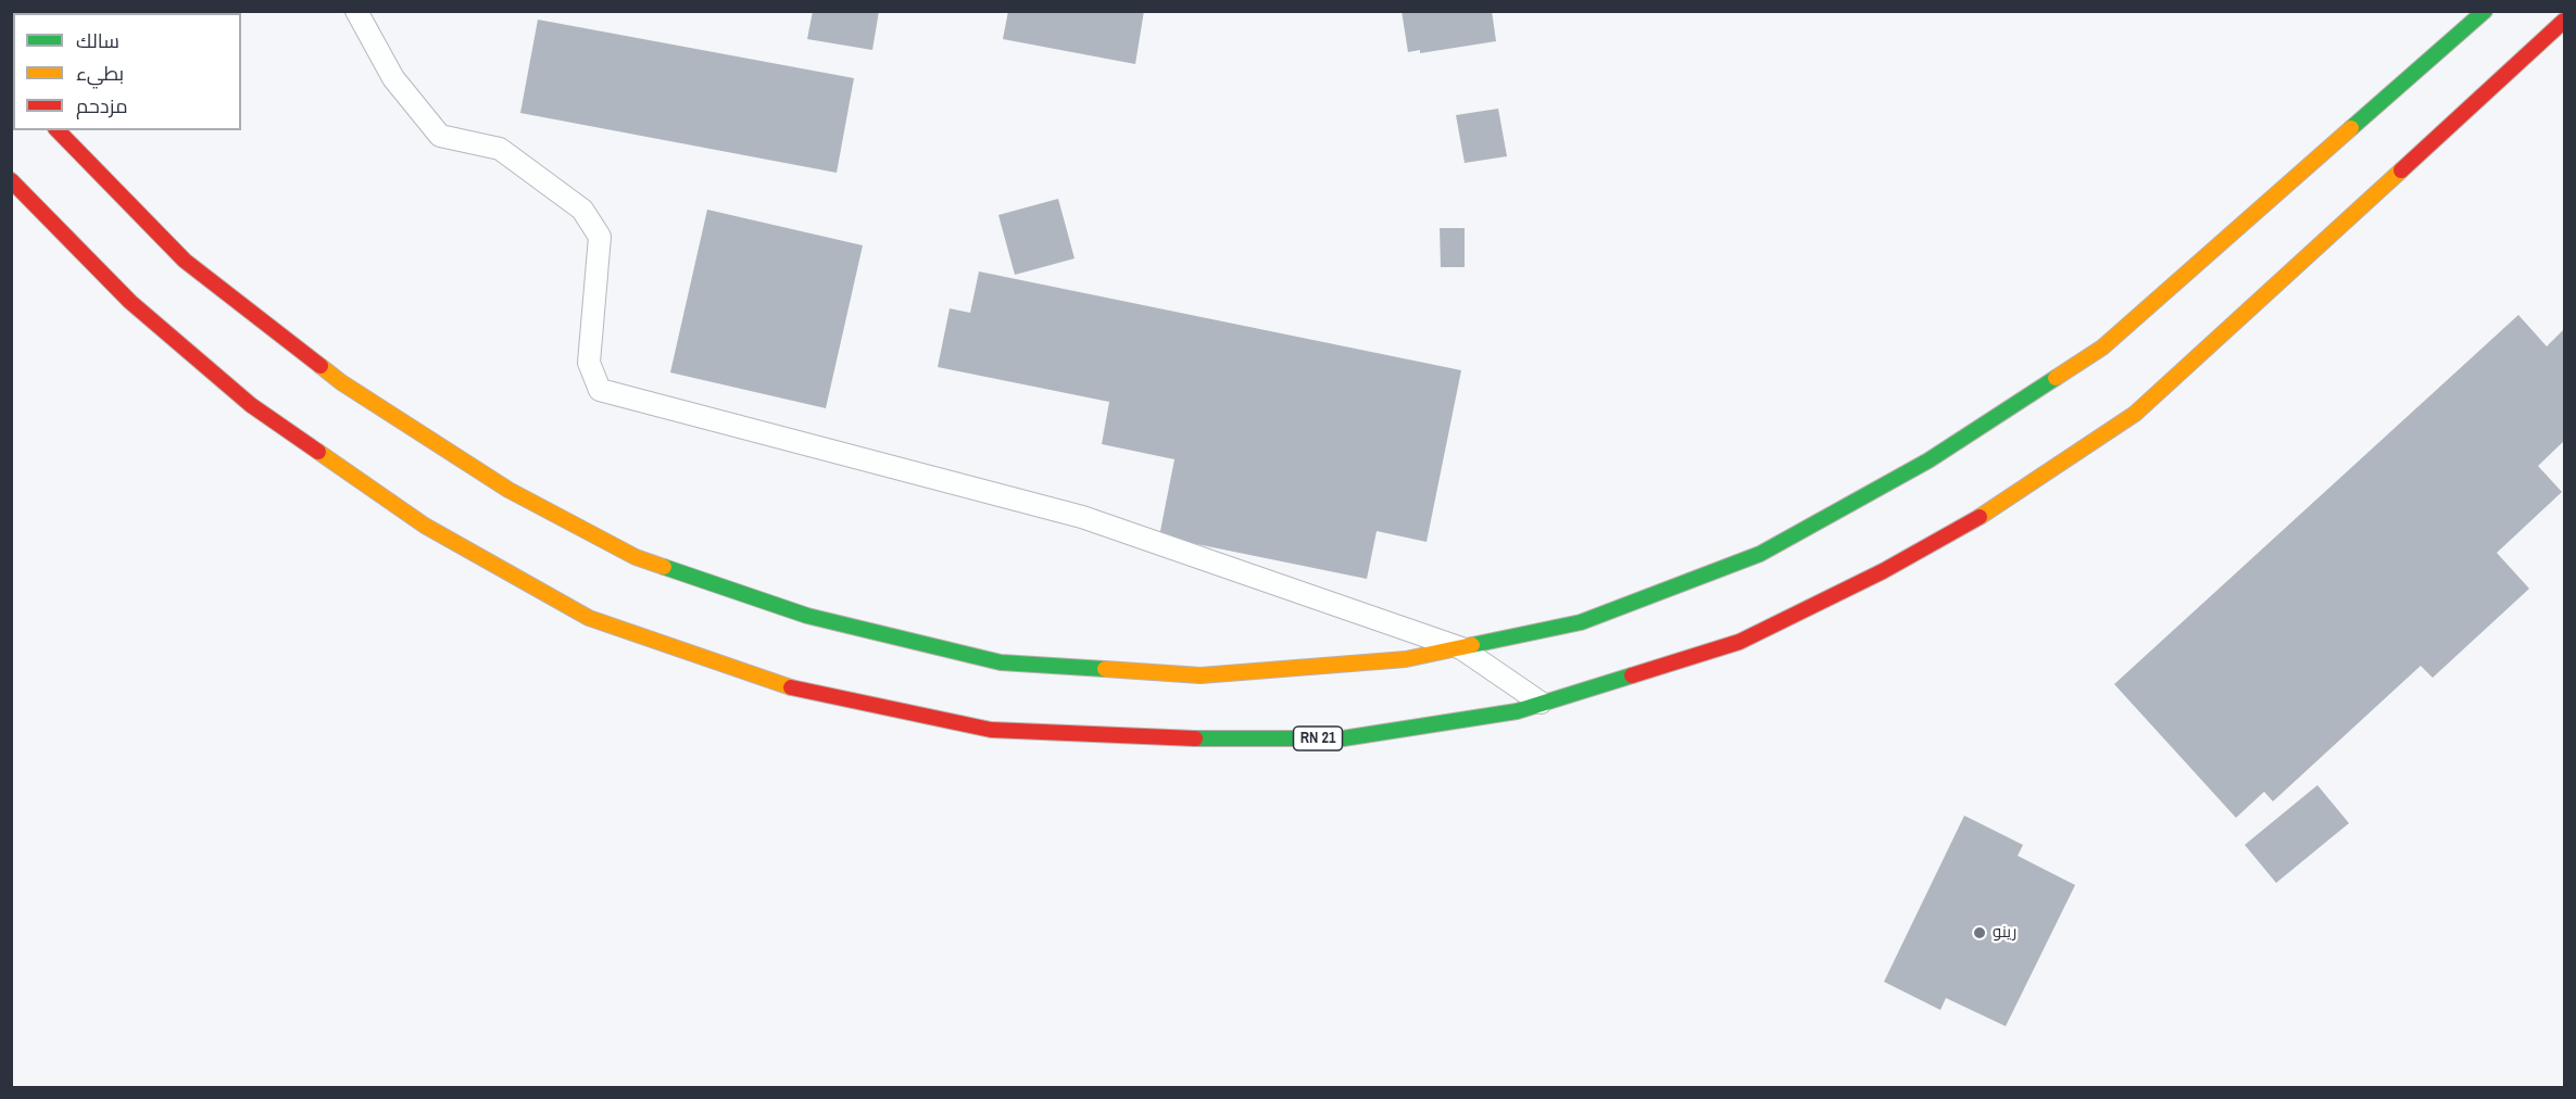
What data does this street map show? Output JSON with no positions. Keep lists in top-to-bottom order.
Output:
{
  "streets": {
    "highway": ["RN 21"]
  },
  "places": ["رينو"],
  "legend": ["سالك", "بطيء", "مزدحم"]
}
